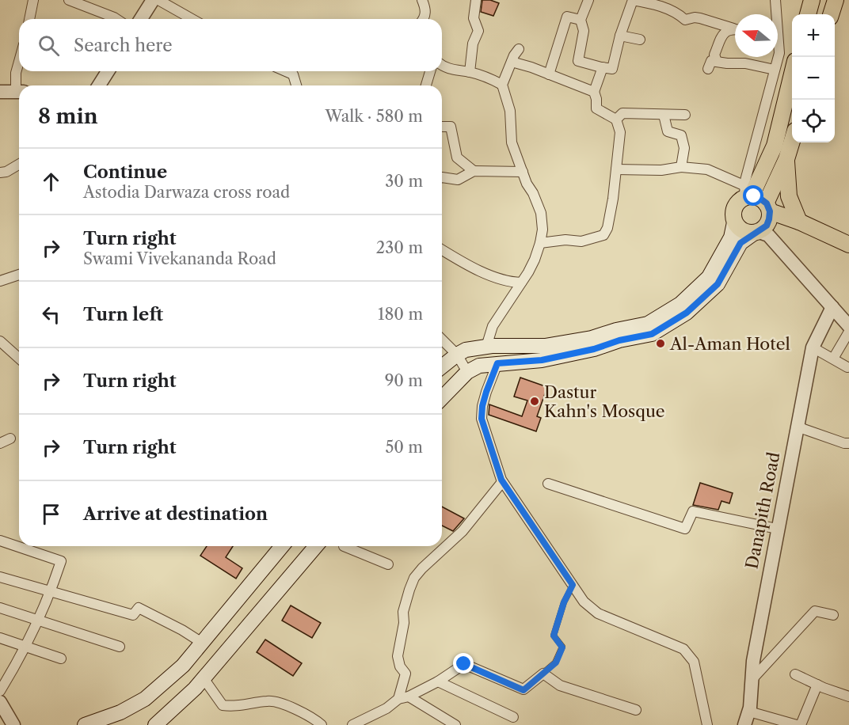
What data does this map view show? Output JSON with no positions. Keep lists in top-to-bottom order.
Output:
{
  "streets": {
    "street": ["Danapith Road"]
  },
  "places": ["Al-Aman Hotel", "Dastur Kahn's Mosque"],
  "north": "left",
  "page": {
    "map_buttons": ["+", "−"],
    "search": "Search here",
    "heading": ["8 min", "Walk · 580 m"],
    "list": [
      ["Continue", "Astodia Darwaza cross road", "30 m"],
      ["Turn right", "Swami Vivekananda Road", "230 m"],
      ["Turn left", "180 m"],
      ["Turn right", "90 m"],
      ["Turn right", "50 m"],
      "Arrive at destination"
    ]
  }
}
